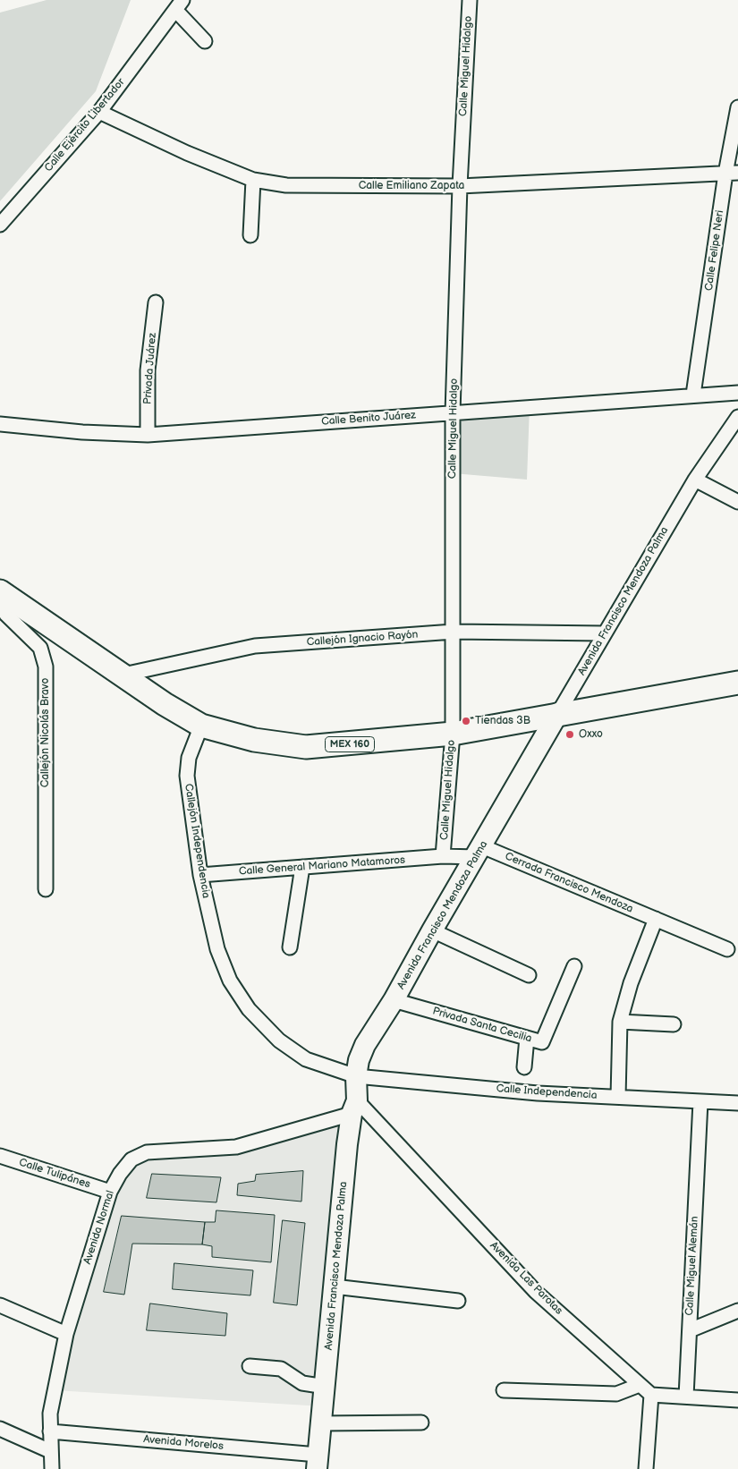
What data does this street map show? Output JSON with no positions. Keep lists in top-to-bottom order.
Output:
{
  "streets": {
    "main road": ["MEX 160"],
    "street": [
      "Calle Miguel Hidalgo",
      "Calle Ejército Libertador",
      "Calle Emiliano Zapata",
      "Calle Felipe Neri",
      "Privada Juárez",
      "Calle Benito Juárez",
      "Avenida Francisco Mendoza Palma",
      "Callejón Ignacio Rayón",
      "Callejón Nicolás Bravo",
      "Callejón Independencia",
      "Calle General Mariano Matamoros",
      "Cerrada Francisco Mendoza",
      "Privada Santa Cecilia",
      "Calle Independencia",
      "Calle Tulipánes",
      "Avenida Normal",
      "Calle Miguel Alemán",
      "Avenida Las Parotas",
      "Avenida Morelos"
    ]
  },
  "crossings": [
    ["Calle Miguel Hidalgo", "Calle Emiliano Zapata"],
    ["Calle Miguel Hidalgo", "Calle Benito Juárez"],
    ["Calle Miguel Hidalgo", "Callejón Ignacio Rayón"],
    ["Calle Miguel Hidalgo", "MEX 160"],
    ["Calle Miguel Hidalgo", "Calle General Mariano Matamoros"],
    ["Calle Ejército Libertador", "Calle Emiliano Zapata"],
    ["Calle Emiliano Zapata", "Calle Felipe Neri"],
    ["Calle Felipe Neri", "Calle Benito Juárez"],
    ["Privada Juárez", "Calle Benito Juárez"],
    ["Avenida Francisco Mendoza Palma", "Callejón Ignacio Rayón"],
    ["Avenida Francisco Mendoza Palma", "MEX 160"],
    ["Avenida Francisco Mendoza Palma", "Callejón Independencia"],
    ["Avenida Francisco Mendoza Palma", "Calle General Mariano Matamoros"],
    ["Avenida Francisco Mendoza Palma", "Cerrada Francisco Mendoza"],
    ["Avenida Francisco Mendoza Palma", "Privada Santa Cecilia"],
    ["Avenida Francisco Mendoza Palma", "Calle Independencia"],
    ["Avenida Francisco Mendoza Palma", "Avenida Normal"],
    ["Avenida Francisco Mendoza Palma", "Avenida Las Parotas"],
    ["Avenida Francisco Mendoza Palma", "Avenida Morelos"],
    ["Callejón Ignacio Rayón", "MEX 160"],
    ["Callejón Nicolás Bravo", "MEX 160"],
    ["MEX 160", "Callejón Independencia"],
    ["Callejón Independencia", "Calle General Mariano Matamoros"],
    ["Callejón Independencia", "Calle Independencia"],
    ["Calle General Mariano Matamoros", "Cerrada Francisco Mendoza"],
    ["Calle Independencia", "Calle Miguel Alemán"],
    ["Calle Tulipánes", "Avenida Normal"],
    ["Avenida Normal", "Avenida Las Parotas"],
    ["Avenida Normal", "Avenida Morelos"]
  ],
  "places": ["Tiendas 3B", "Oxxo"]
}
